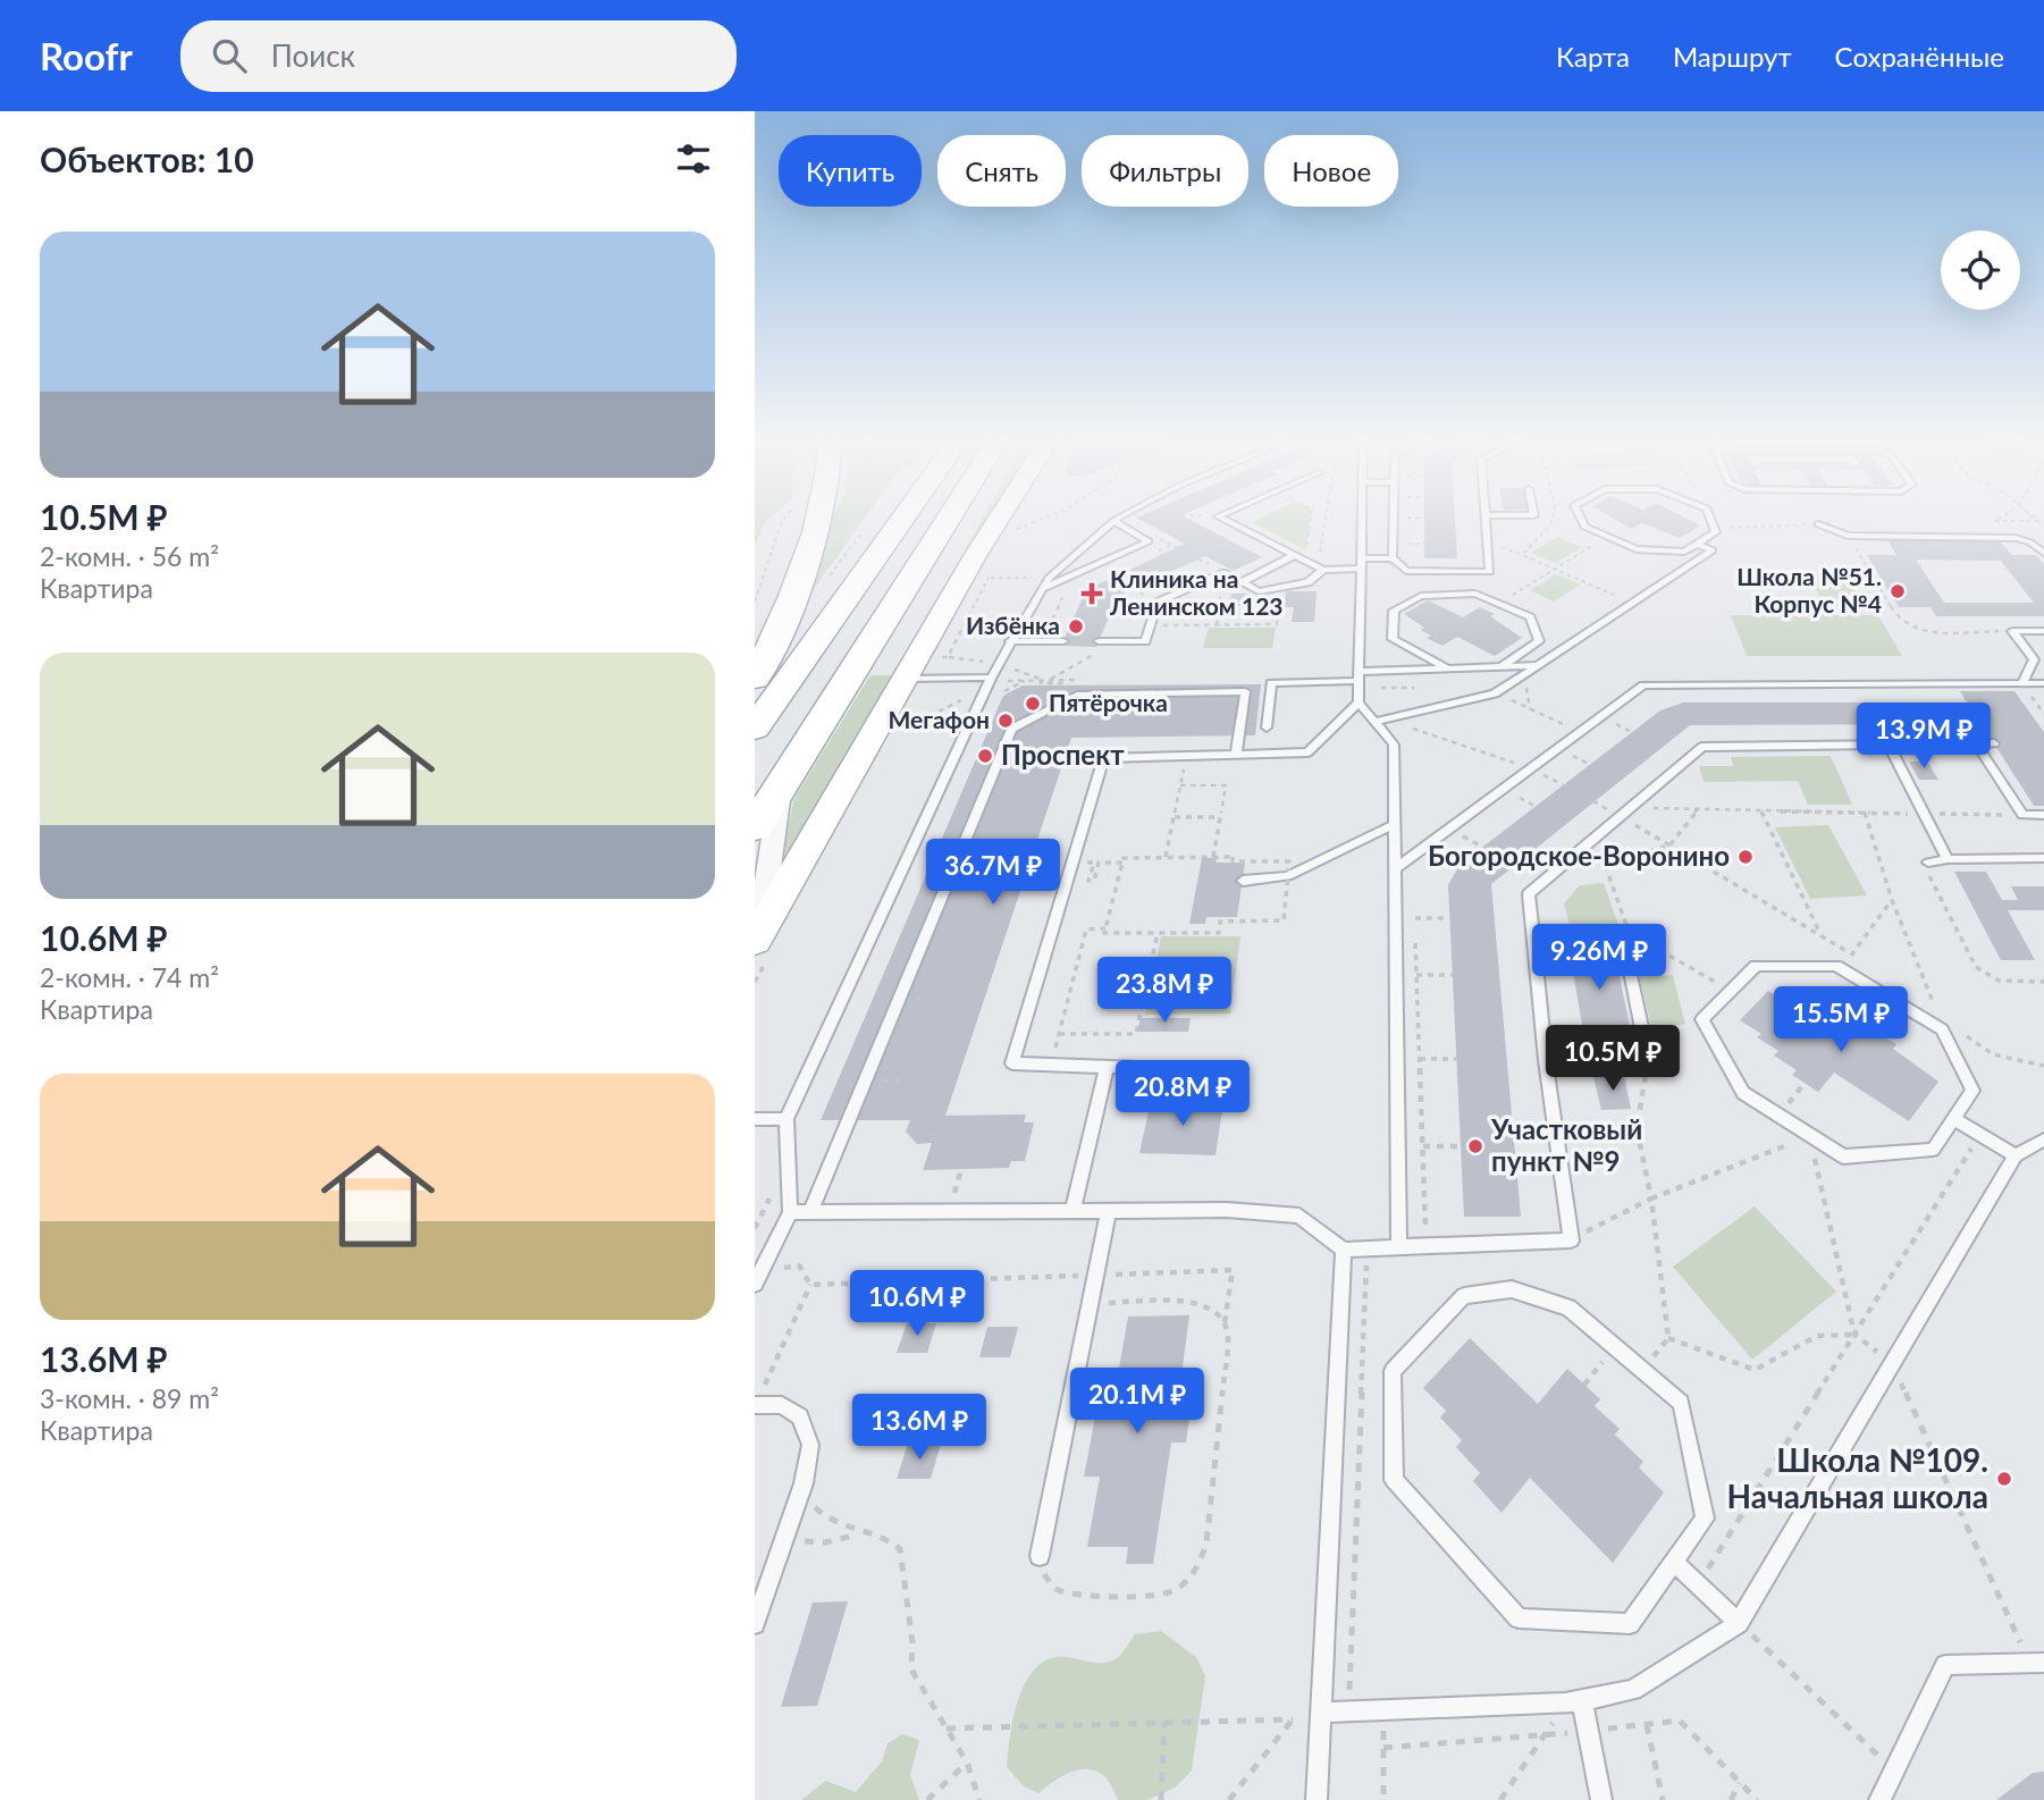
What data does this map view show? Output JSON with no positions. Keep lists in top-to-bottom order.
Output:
{
  "places": {
    "other": [
      "Школа №51. Корпус №4",
      "Избёнка",
      "Пятёрочка",
      "Мегафон",
      "Проспект",
      "Богородское-Воронино",
      "Участковый пункт №9",
      "Школа №109. Начальная школа"
    ],
    "health": ["Клиника на Ленинском 123"]
  },
  "page": {
    "header": "Roofr",
    "search": "Поиск",
    "nav": ["Карта", "Маршрут", "Сохранённые"],
    "heading": "Объектов: 10",
    "chip": [
      "Купить",
      "Снять",
      "Фильтры",
      "Новое"
    ],
    "list": [
      {
        "name": "10.5M ₽",
        "note": "2-комн. · 56 m² · Квартира"
      },
      {
        "name": "10.6M ₽",
        "note": "2-комн. · 74 m² · Квартира"
      },
      {
        "name": "13.6M ₽",
        "note": "3-комн. · 89 m² · Квартира"
      }
    ],
    "price": [
      "13.9M ₽",
      "36.7M ₽",
      "9.26M ₽",
      "23.8M ₽",
      "15.5M ₽",
      "10.5M ₽",
      "20.8M ₽",
      "10.6M ₽",
      "20.1M ₽",
      "13.6M ₽"
    ]
  }
}
